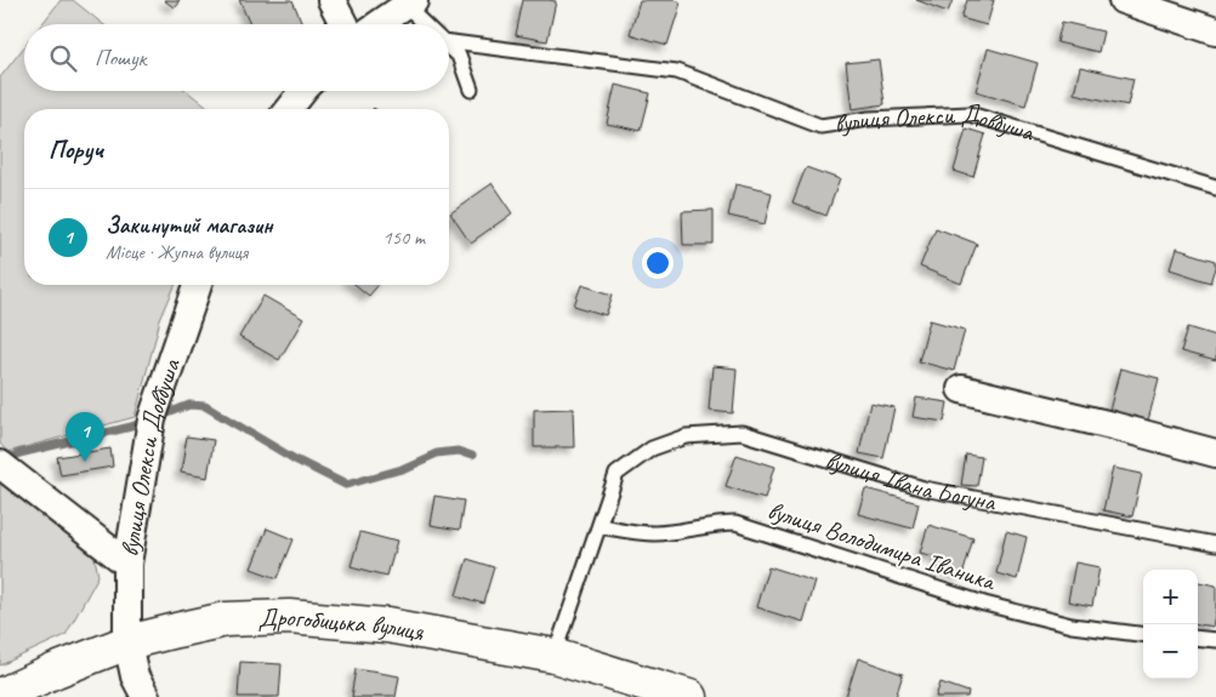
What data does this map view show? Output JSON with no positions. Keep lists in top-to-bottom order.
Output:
{
  "streets": {
    "street": ["вулиця Олекси Довбуша", "Дрогобицька вулиця"],
    "lane": ["вулиця Івана Богуна", "вулиця Володимира Іваника"]
  },
  "crossings": [
    ["вулиця Олекси Довбуша", "Дрогобицька вулиця"],
    ["вулиця Івана Богуна", "вулиця Володимира Іваника"]
  ],
  "page": {
    "search": "Пошук",
    "heading": "Поруч",
    "list": [
      {
        "mark": "1",
        "name": "Закинутий магазин",
        "note": "Місце · Жупна вулиця",
        "value": "150 m"
      }
    ],
    "pins": "1",
    "map_buttons": ["+", "−"]
  }
}
